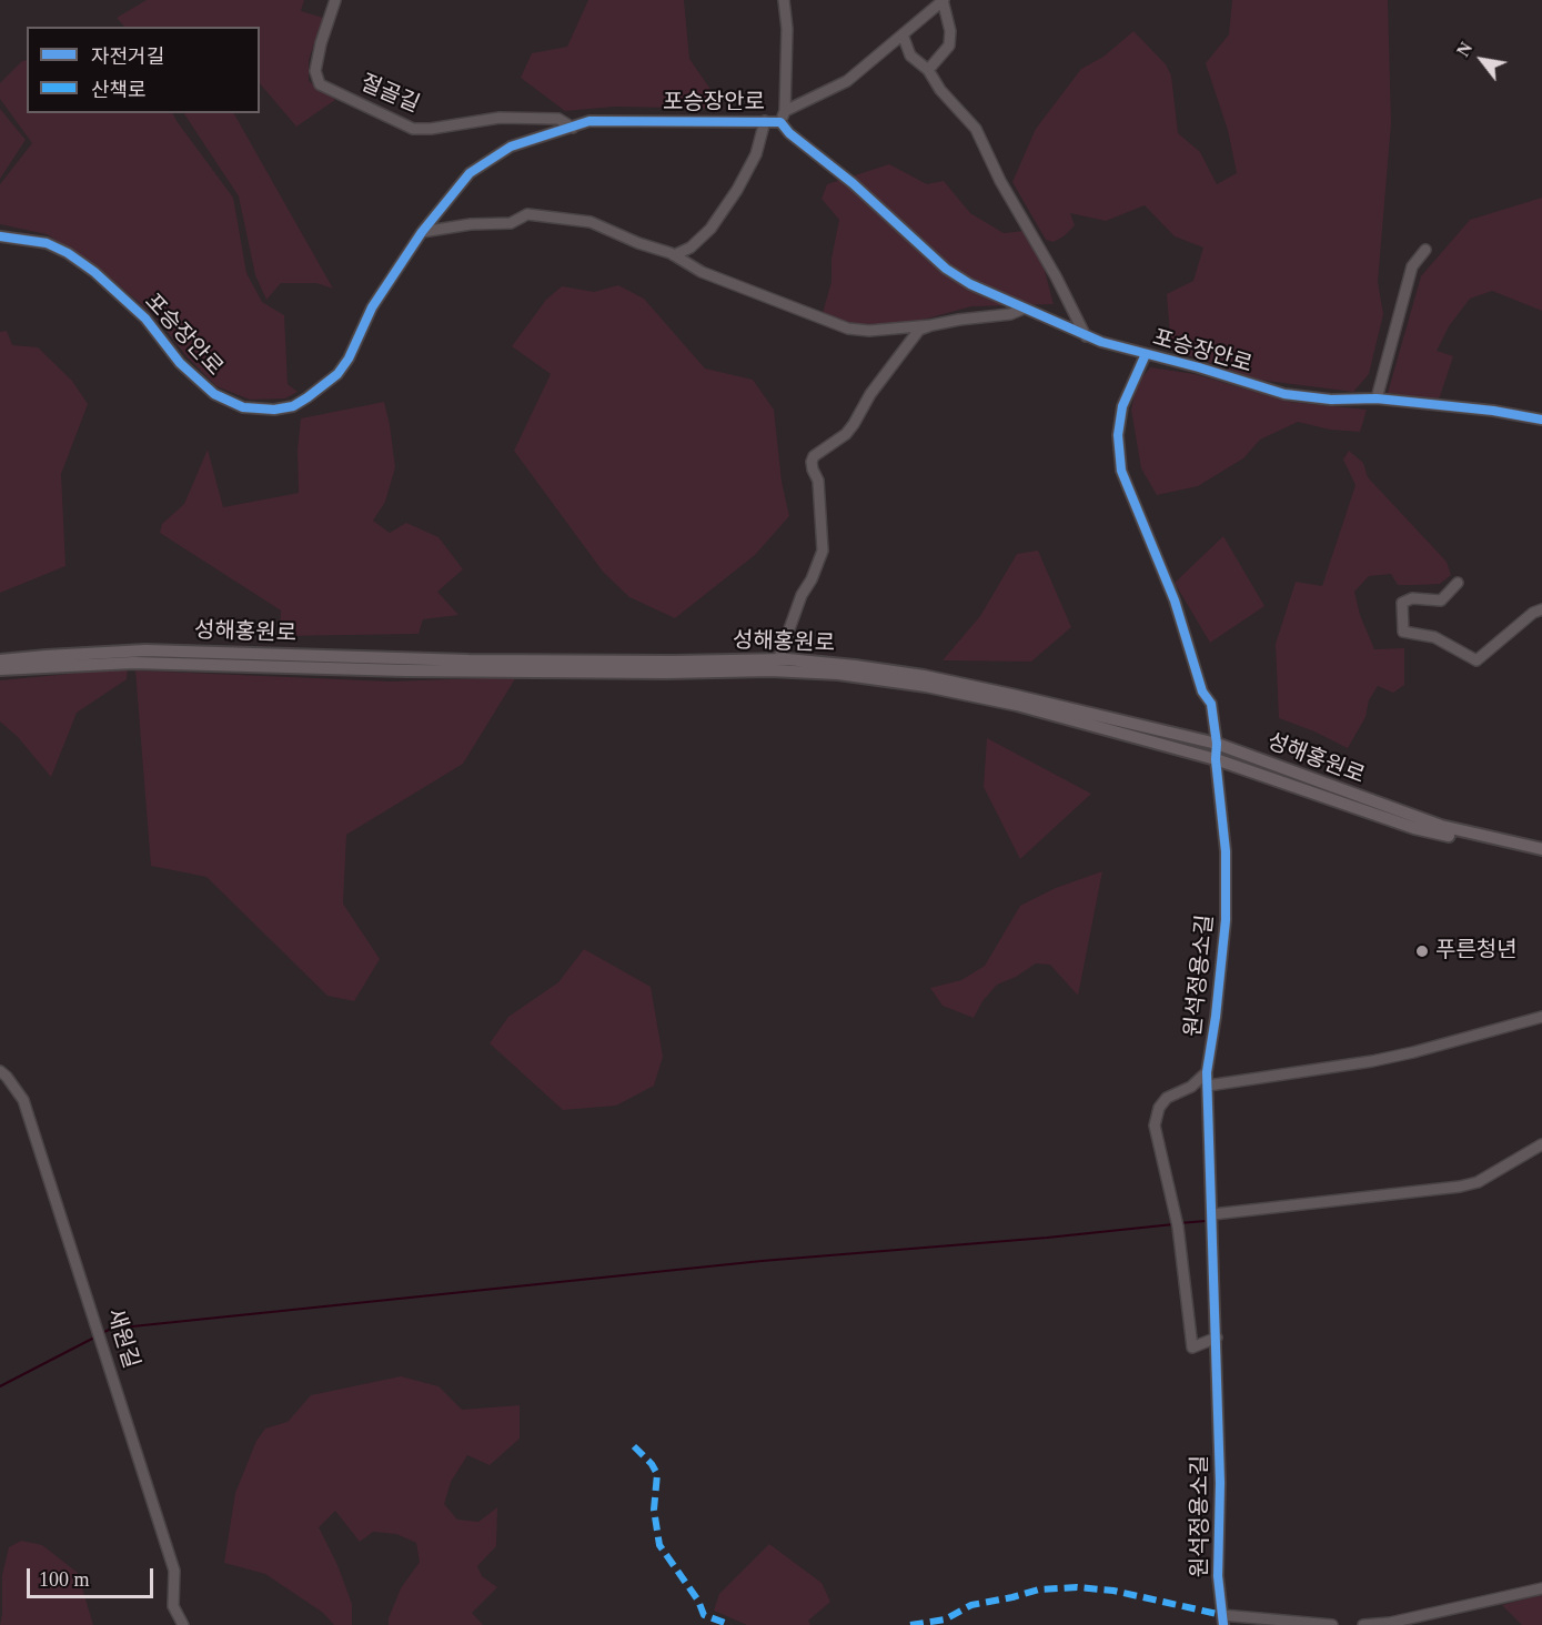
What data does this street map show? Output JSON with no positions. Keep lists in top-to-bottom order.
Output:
{
  "streets": {
    "main road": ["성해홍원로"],
    "street": [
      "절골길",
      "포승장안로",
      "원석정용소길",
      "새원길"
    ]
  },
  "crossings": [
    ["절골길", "포승장안로"],
    ["포승장안로", "원석정용소길"],
    ["성해홍원로", "원석정용소길"]
  ],
  "places": ["푸른청년"],
  "legend": ["자전거길", "산책로"],
  "scale_bar": "100 m",
  "north": "top left"
}
